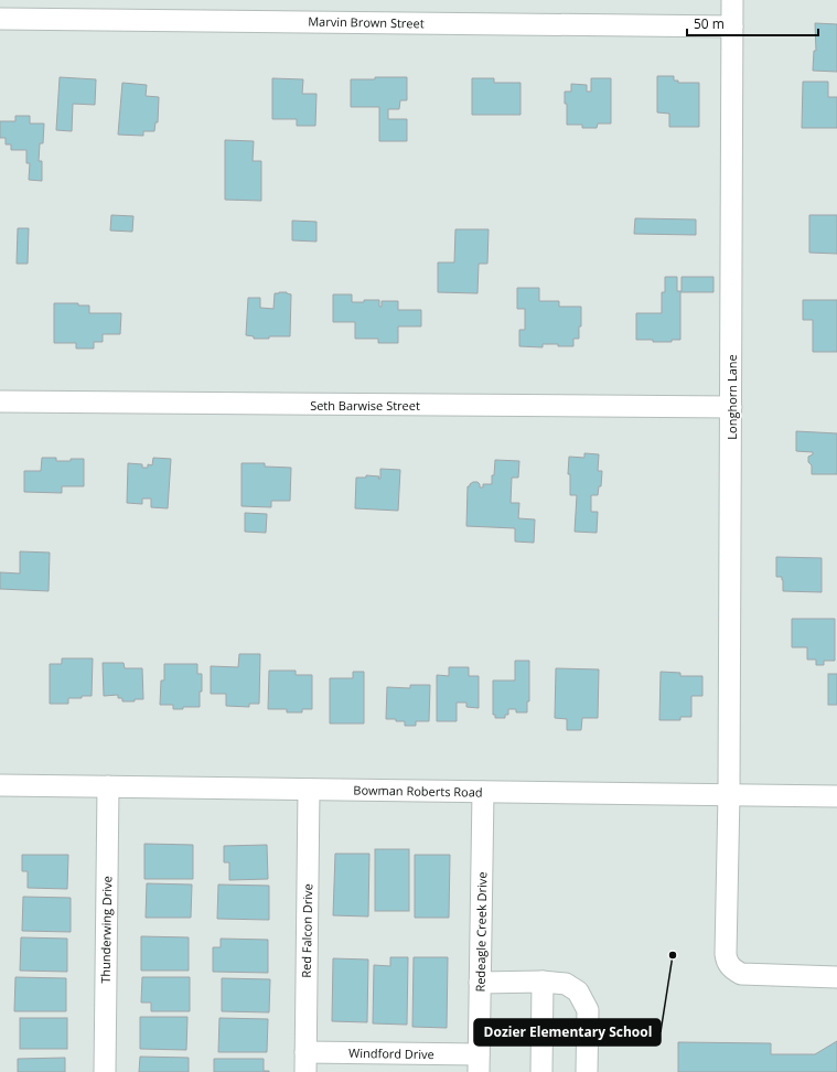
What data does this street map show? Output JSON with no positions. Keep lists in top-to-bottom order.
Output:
{
  "streets": {
    "street": [
      "Marvin Brown Street",
      "Longhorn Lane",
      "Seth Barwise Street",
      "Bowman Roberts Road",
      "Thunderwing Drive",
      "Red Falcon Drive",
      "Redeagle Creek Drive",
      "Windford Drive"
    ]
  },
  "crossings": [
    ["Marvin Brown Street", "Longhorn Lane"],
    ["Longhorn Lane", "Seth Barwise Street"],
    ["Longhorn Lane", "Bowman Roberts Road"],
    ["Bowman Roberts Road", "Thunderwing Drive"],
    ["Bowman Roberts Road", "Red Falcon Drive"],
    ["Bowman Roberts Road", "Redeagle Creek Drive"],
    ["Red Falcon Drive", "Windford Drive"],
    ["Redeagle Creek Drive", "Windford Drive"]
  ],
  "places": ["Dozier Elementary School"],
  "scale_bar": "50 m"
}
